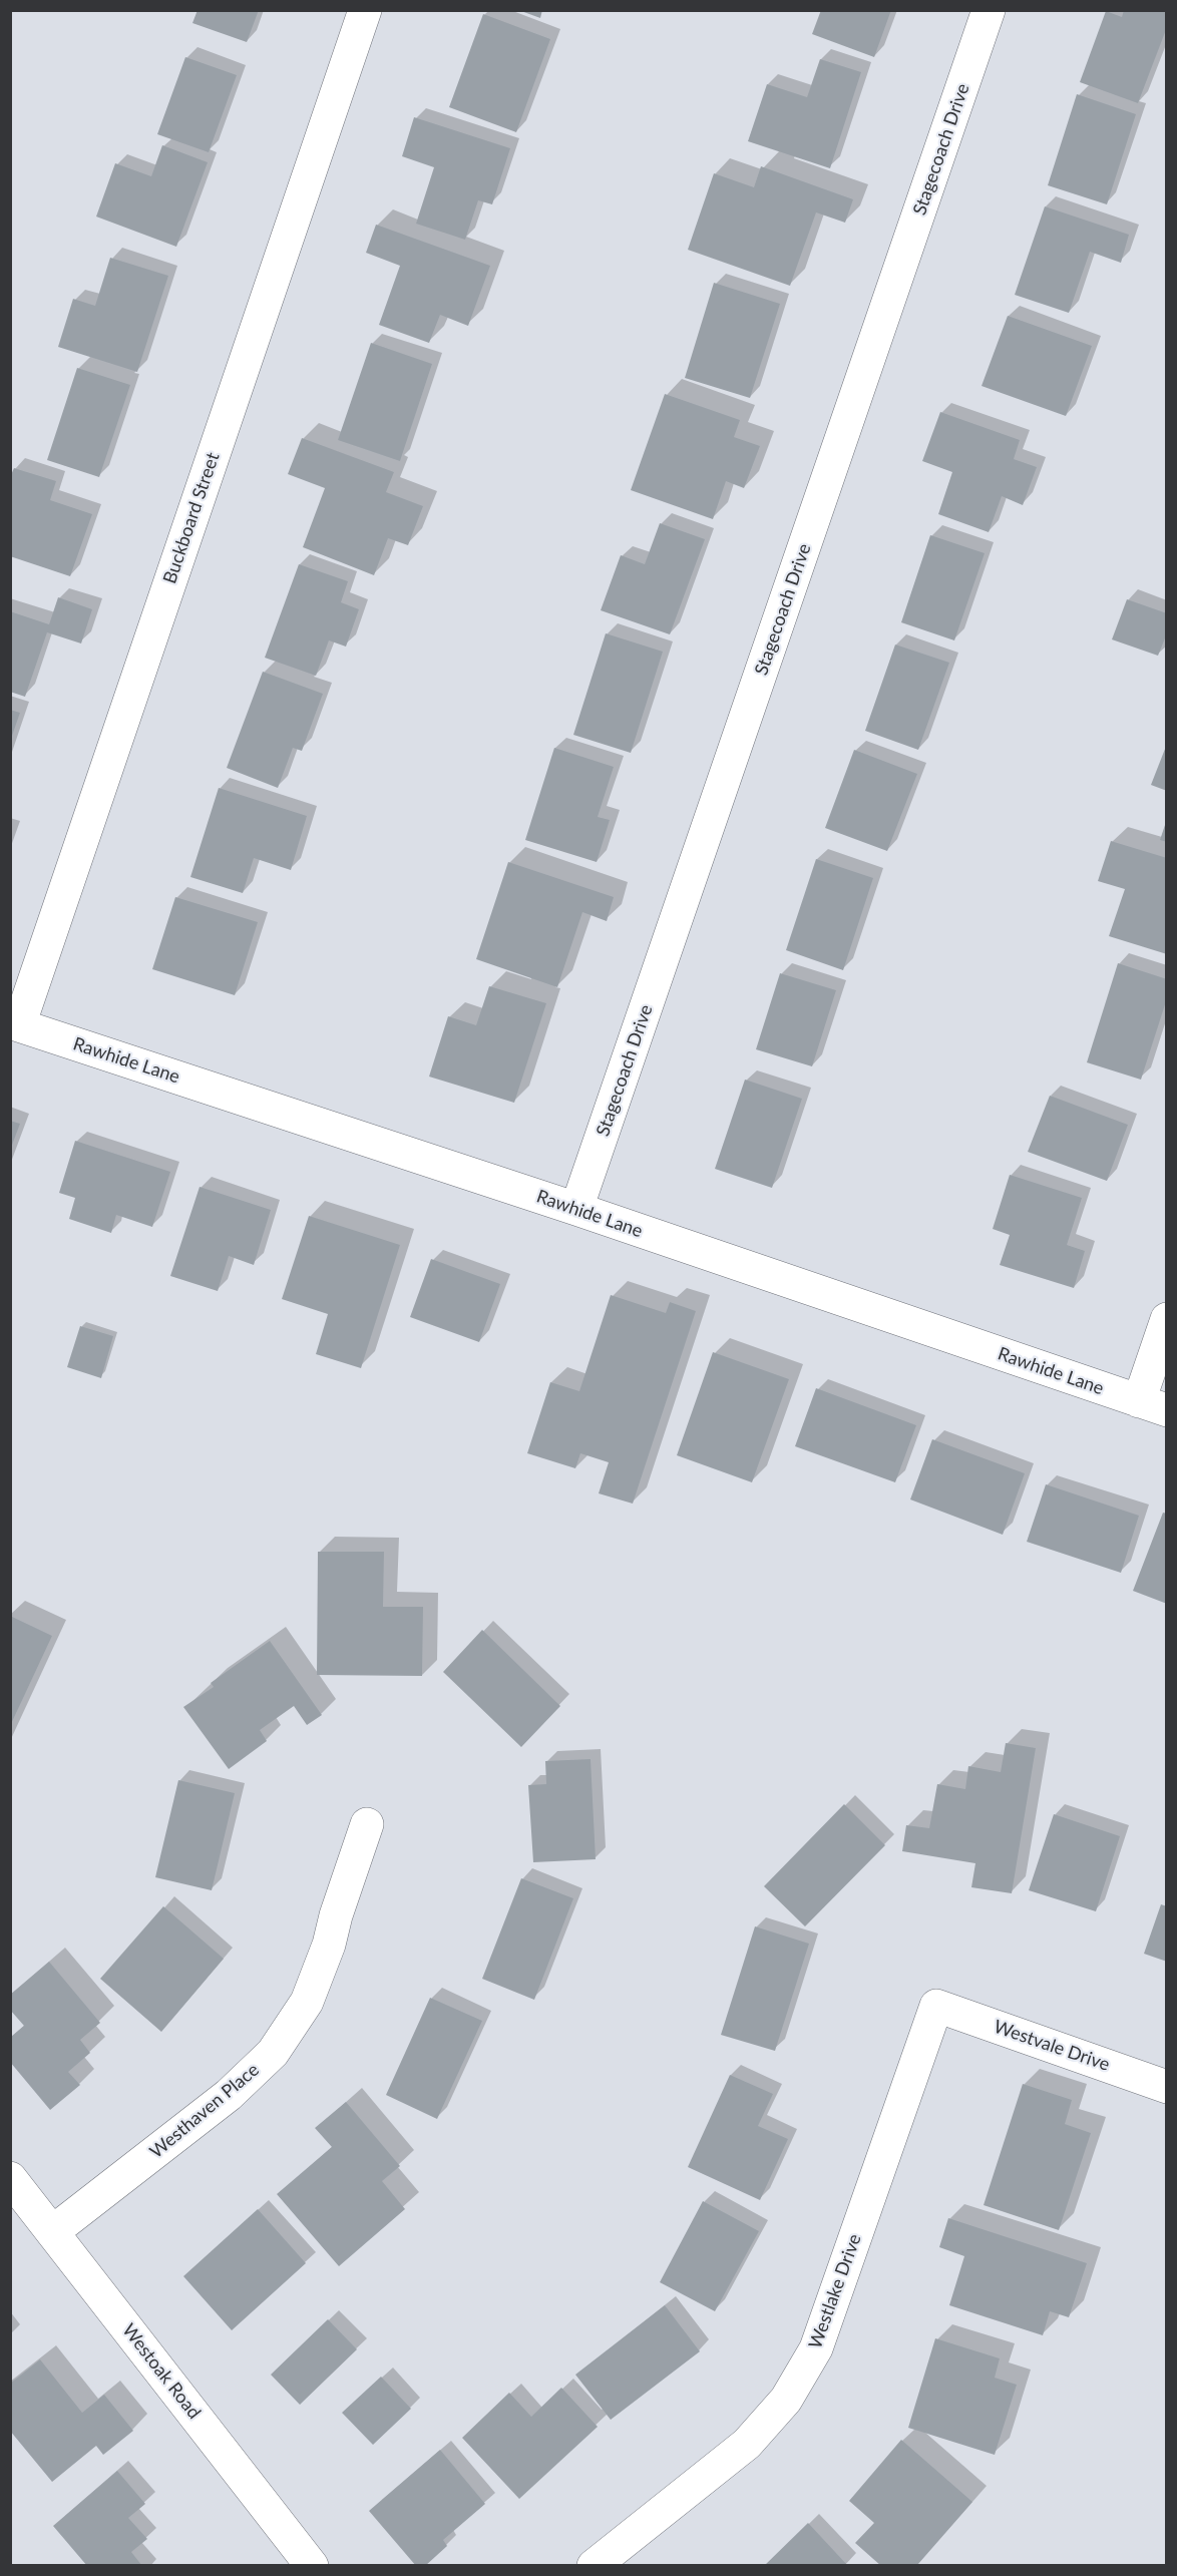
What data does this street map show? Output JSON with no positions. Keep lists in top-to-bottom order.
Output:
{
  "streets": {
    "street": [
      "Stagecoach Drive",
      "Buckboard Street",
      "Rawhide Lane",
      "Westvale Drive",
      "Westhaven Place",
      "Westlake Drive",
      "Westoak Road"
    ]
  },
  "crossings": [
    ["Stagecoach Drive", "Rawhide Lane"],
    ["Buckboard Street", "Rawhide Lane"],
    ["Westvale Drive", "Westlake Drive"],
    ["Westhaven Place", "Westoak Road"]
  ]
}
